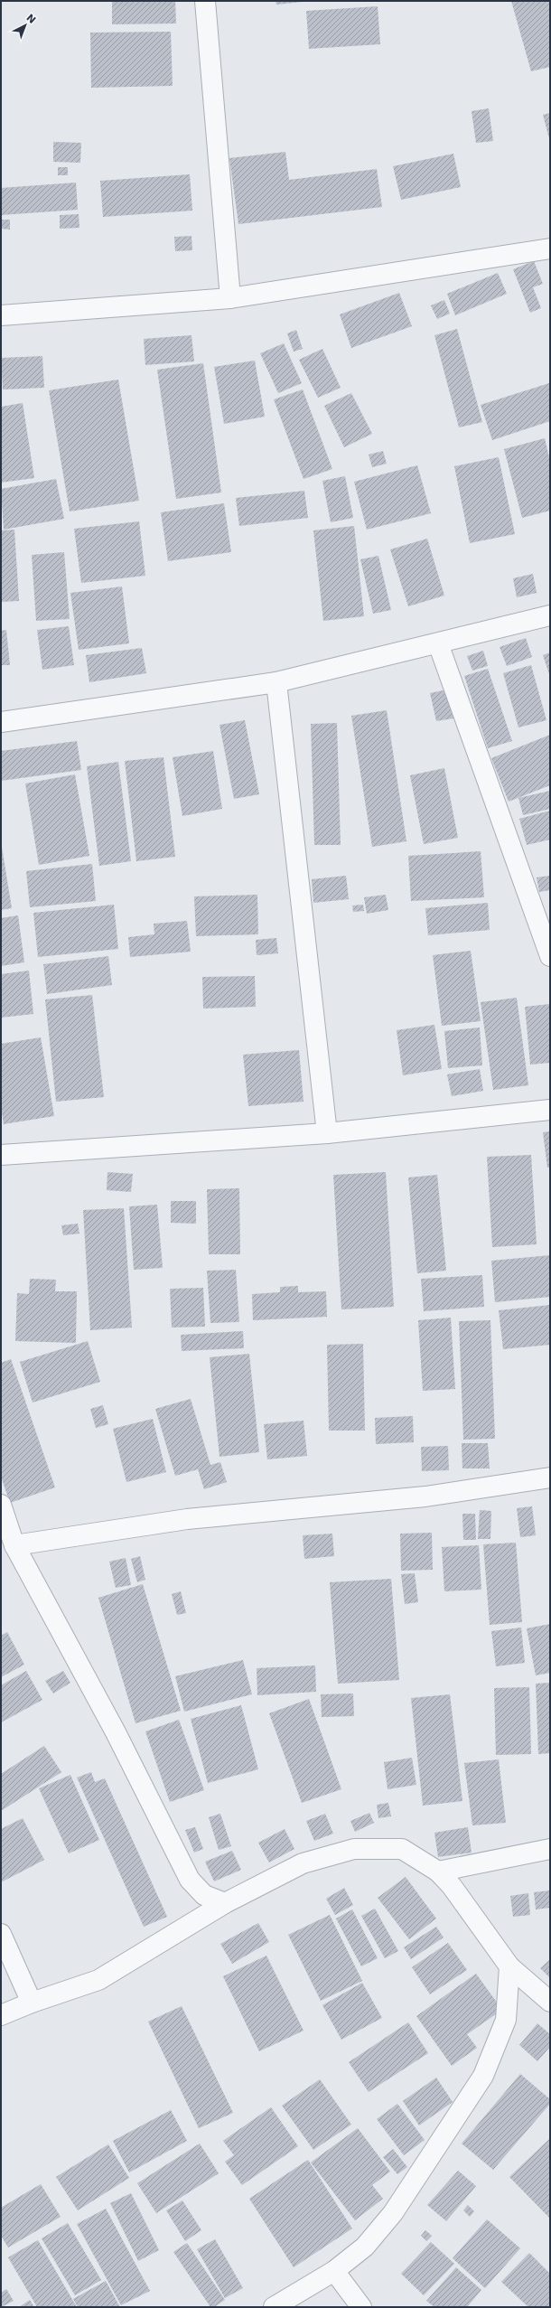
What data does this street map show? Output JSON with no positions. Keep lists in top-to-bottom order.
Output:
{
  "north": "top right"
}
